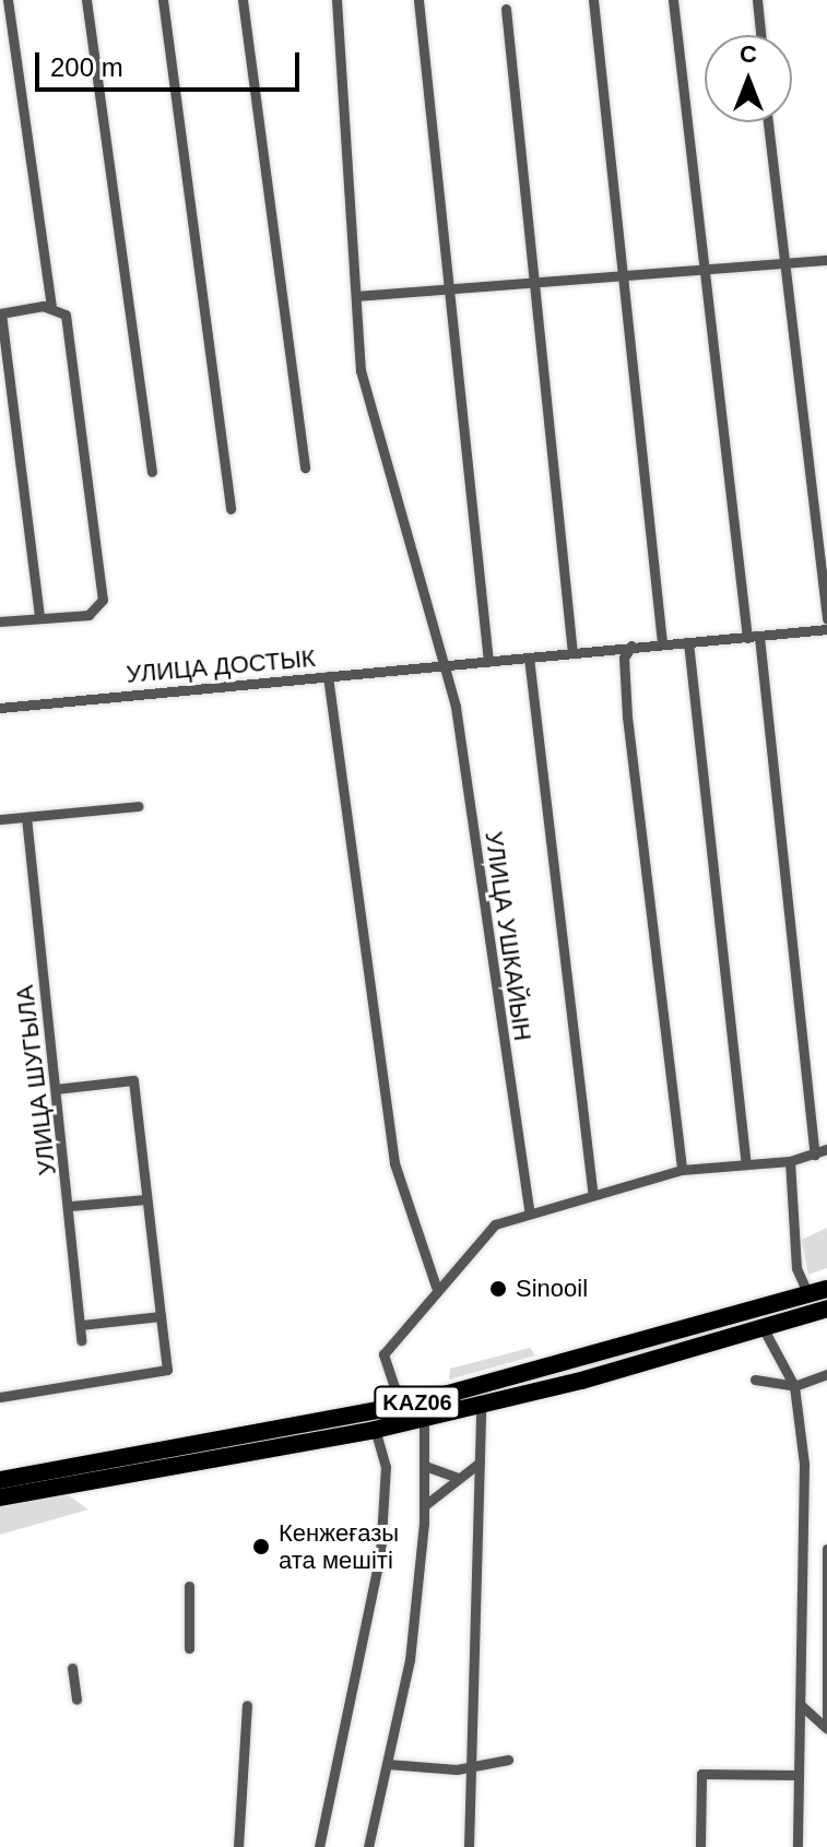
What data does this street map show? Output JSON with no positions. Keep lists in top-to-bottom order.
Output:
{
  "streets": {
    "highway": ["KАZ06"],
    "street": ["УЛИЦА ДОСТЫК", "УЛИЦА УШКАЙЫН", "УЛИЦА ШУГЫЛА"]
  },
  "crossings": [
    ["УЛИЦА ДОСТЫК", "УЛИЦА УШКАЙЫН"]
  ],
  "places": ["Sinooil", "Кенжеғазы ата мешіті"],
  "scale_bar": "200 m",
  "north": "top"
}
